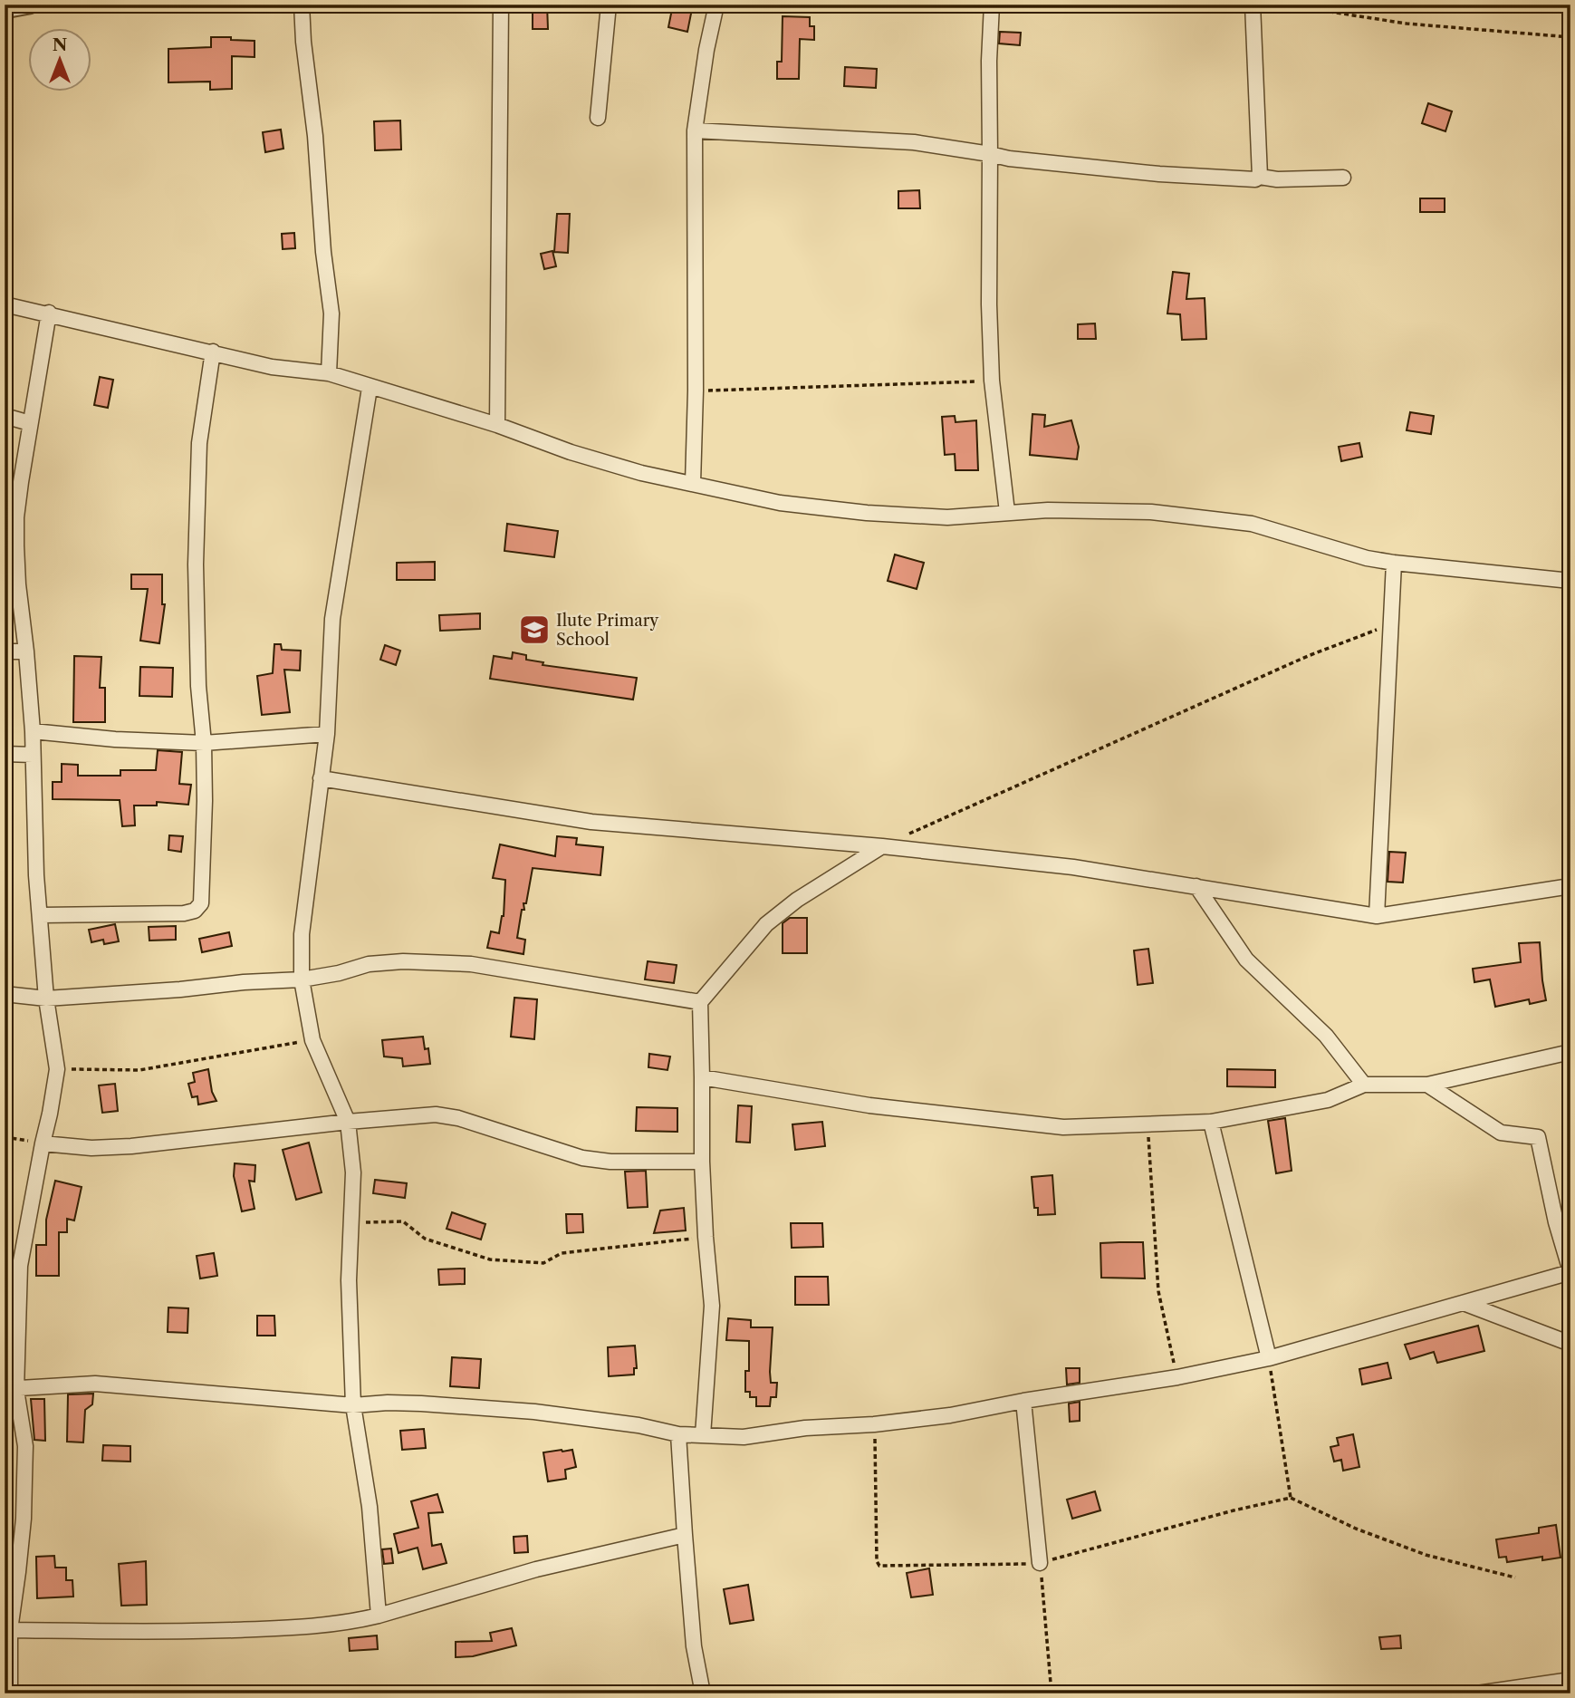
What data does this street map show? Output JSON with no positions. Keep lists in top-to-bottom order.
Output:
{
  "places": {
    "school or university": ["Ilute Primary School"]
  },
  "north": "top"
}
